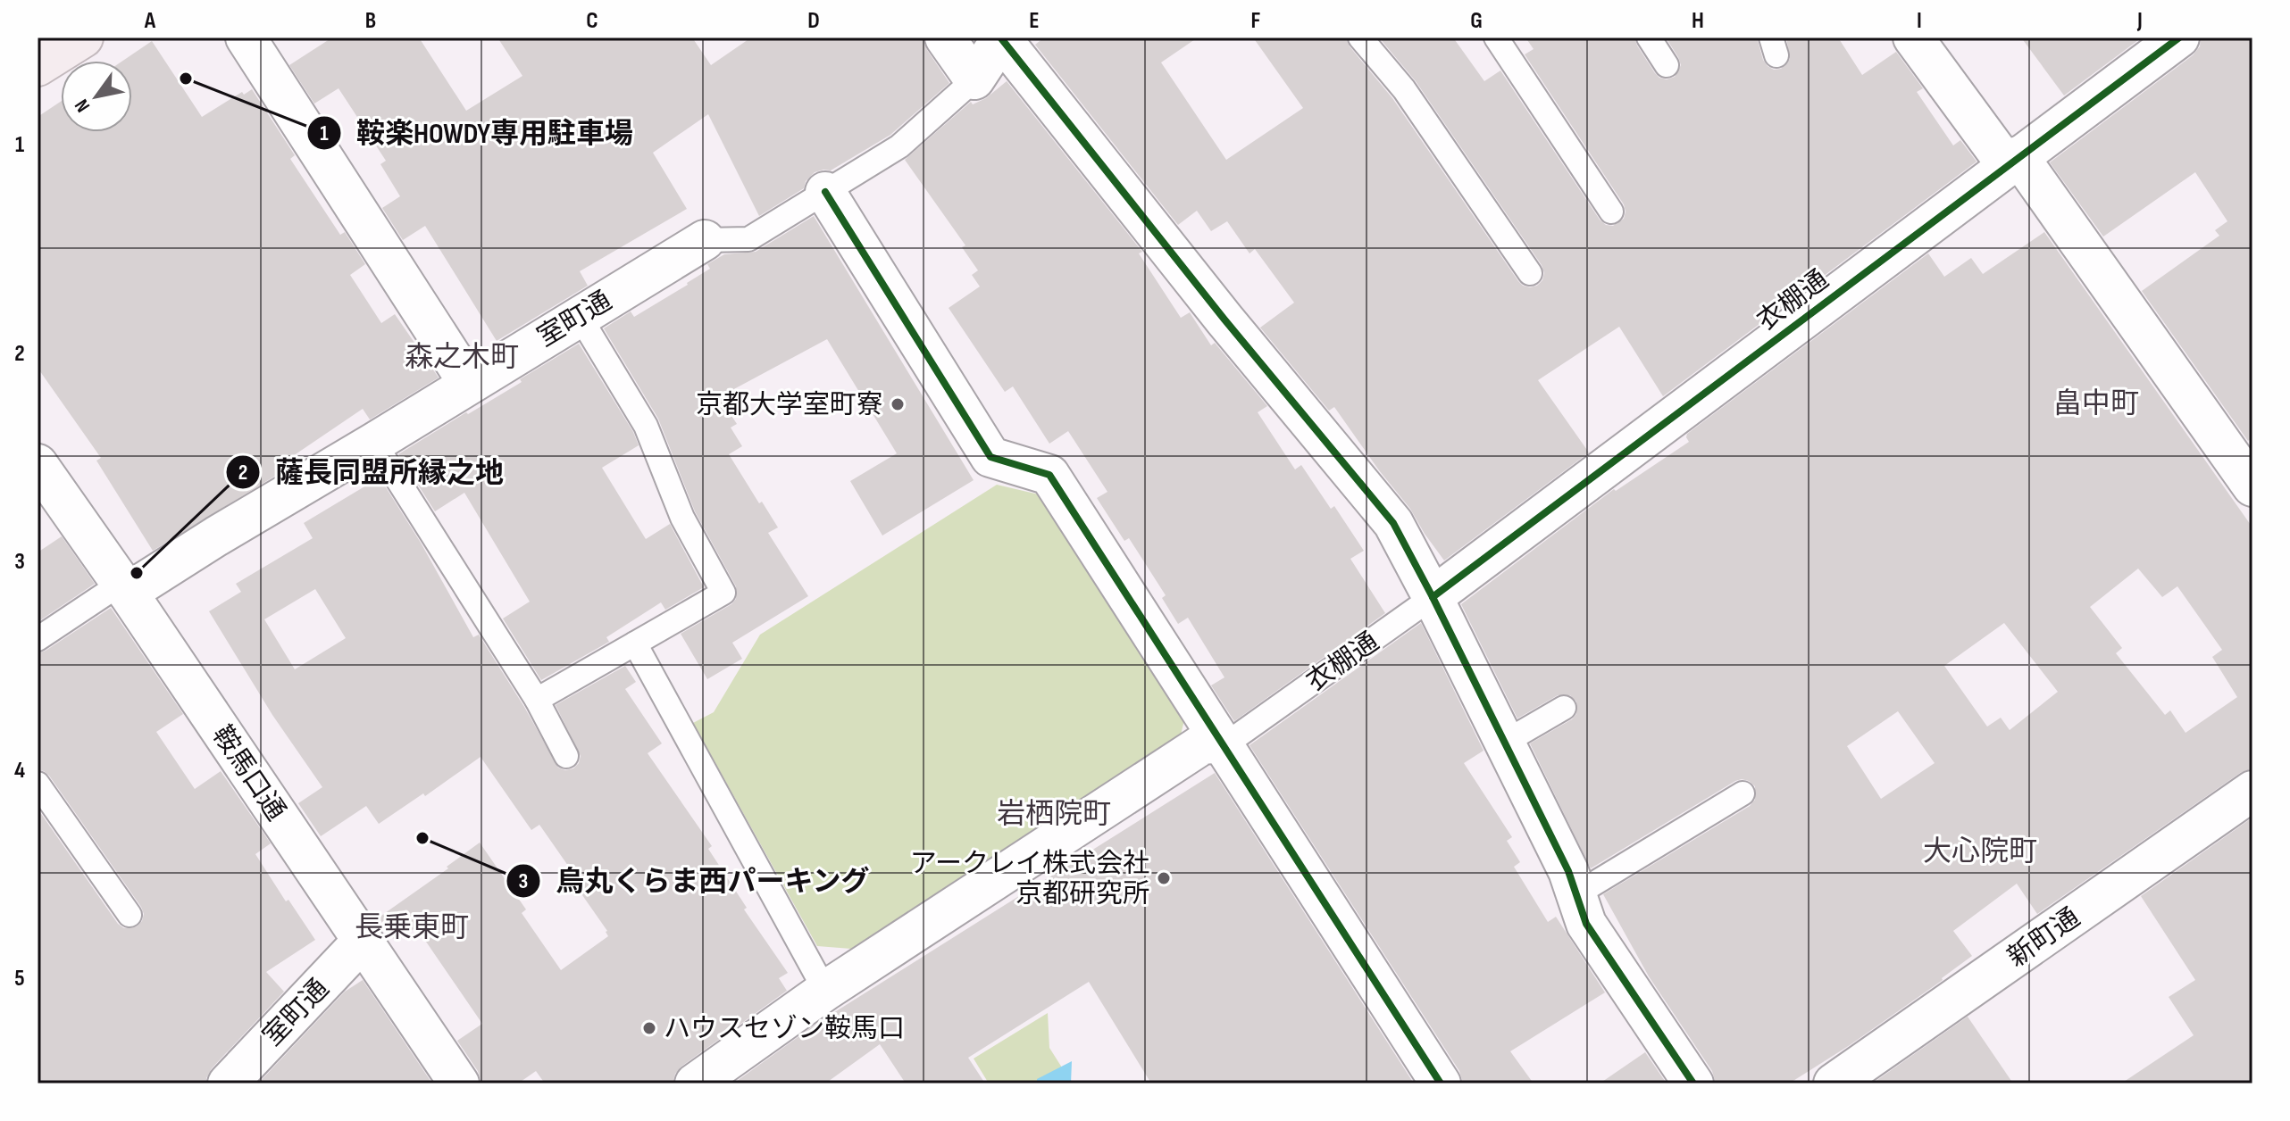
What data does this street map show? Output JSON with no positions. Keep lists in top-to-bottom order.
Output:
{
  "streets": {
    "street": [
      "衣棚通",
      "室町通",
      "鞍馬口通",
      "新町通"
    ]
  },
  "crossings": [
    ["室町通", "鞍馬口通"]
  ],
  "districts": [
    "森之木町",
    "畠中町",
    "岩栖院町",
    "大心院町",
    "長乗東町"
  ],
  "places": [
    "鞍楽HOWDY専用駐車場",
    "京都大学室町寮",
    "薩長同盟所縁之地",
    "烏丸くらま西パーキング",
    "アークレイ株式会社 京都研究所",
    "ハウスセゾン鞍馬口"
  ],
  "north": "bottom left",
  "grid": {
    "columns": [
      "A",
      "B",
      "C",
      "D",
      "E",
      "F",
      "G",
      "H",
      "I",
      "J"
    ],
    "rows": [
      "1",
      "2",
      "3",
      "4",
      "5"
    ]
  }
}
